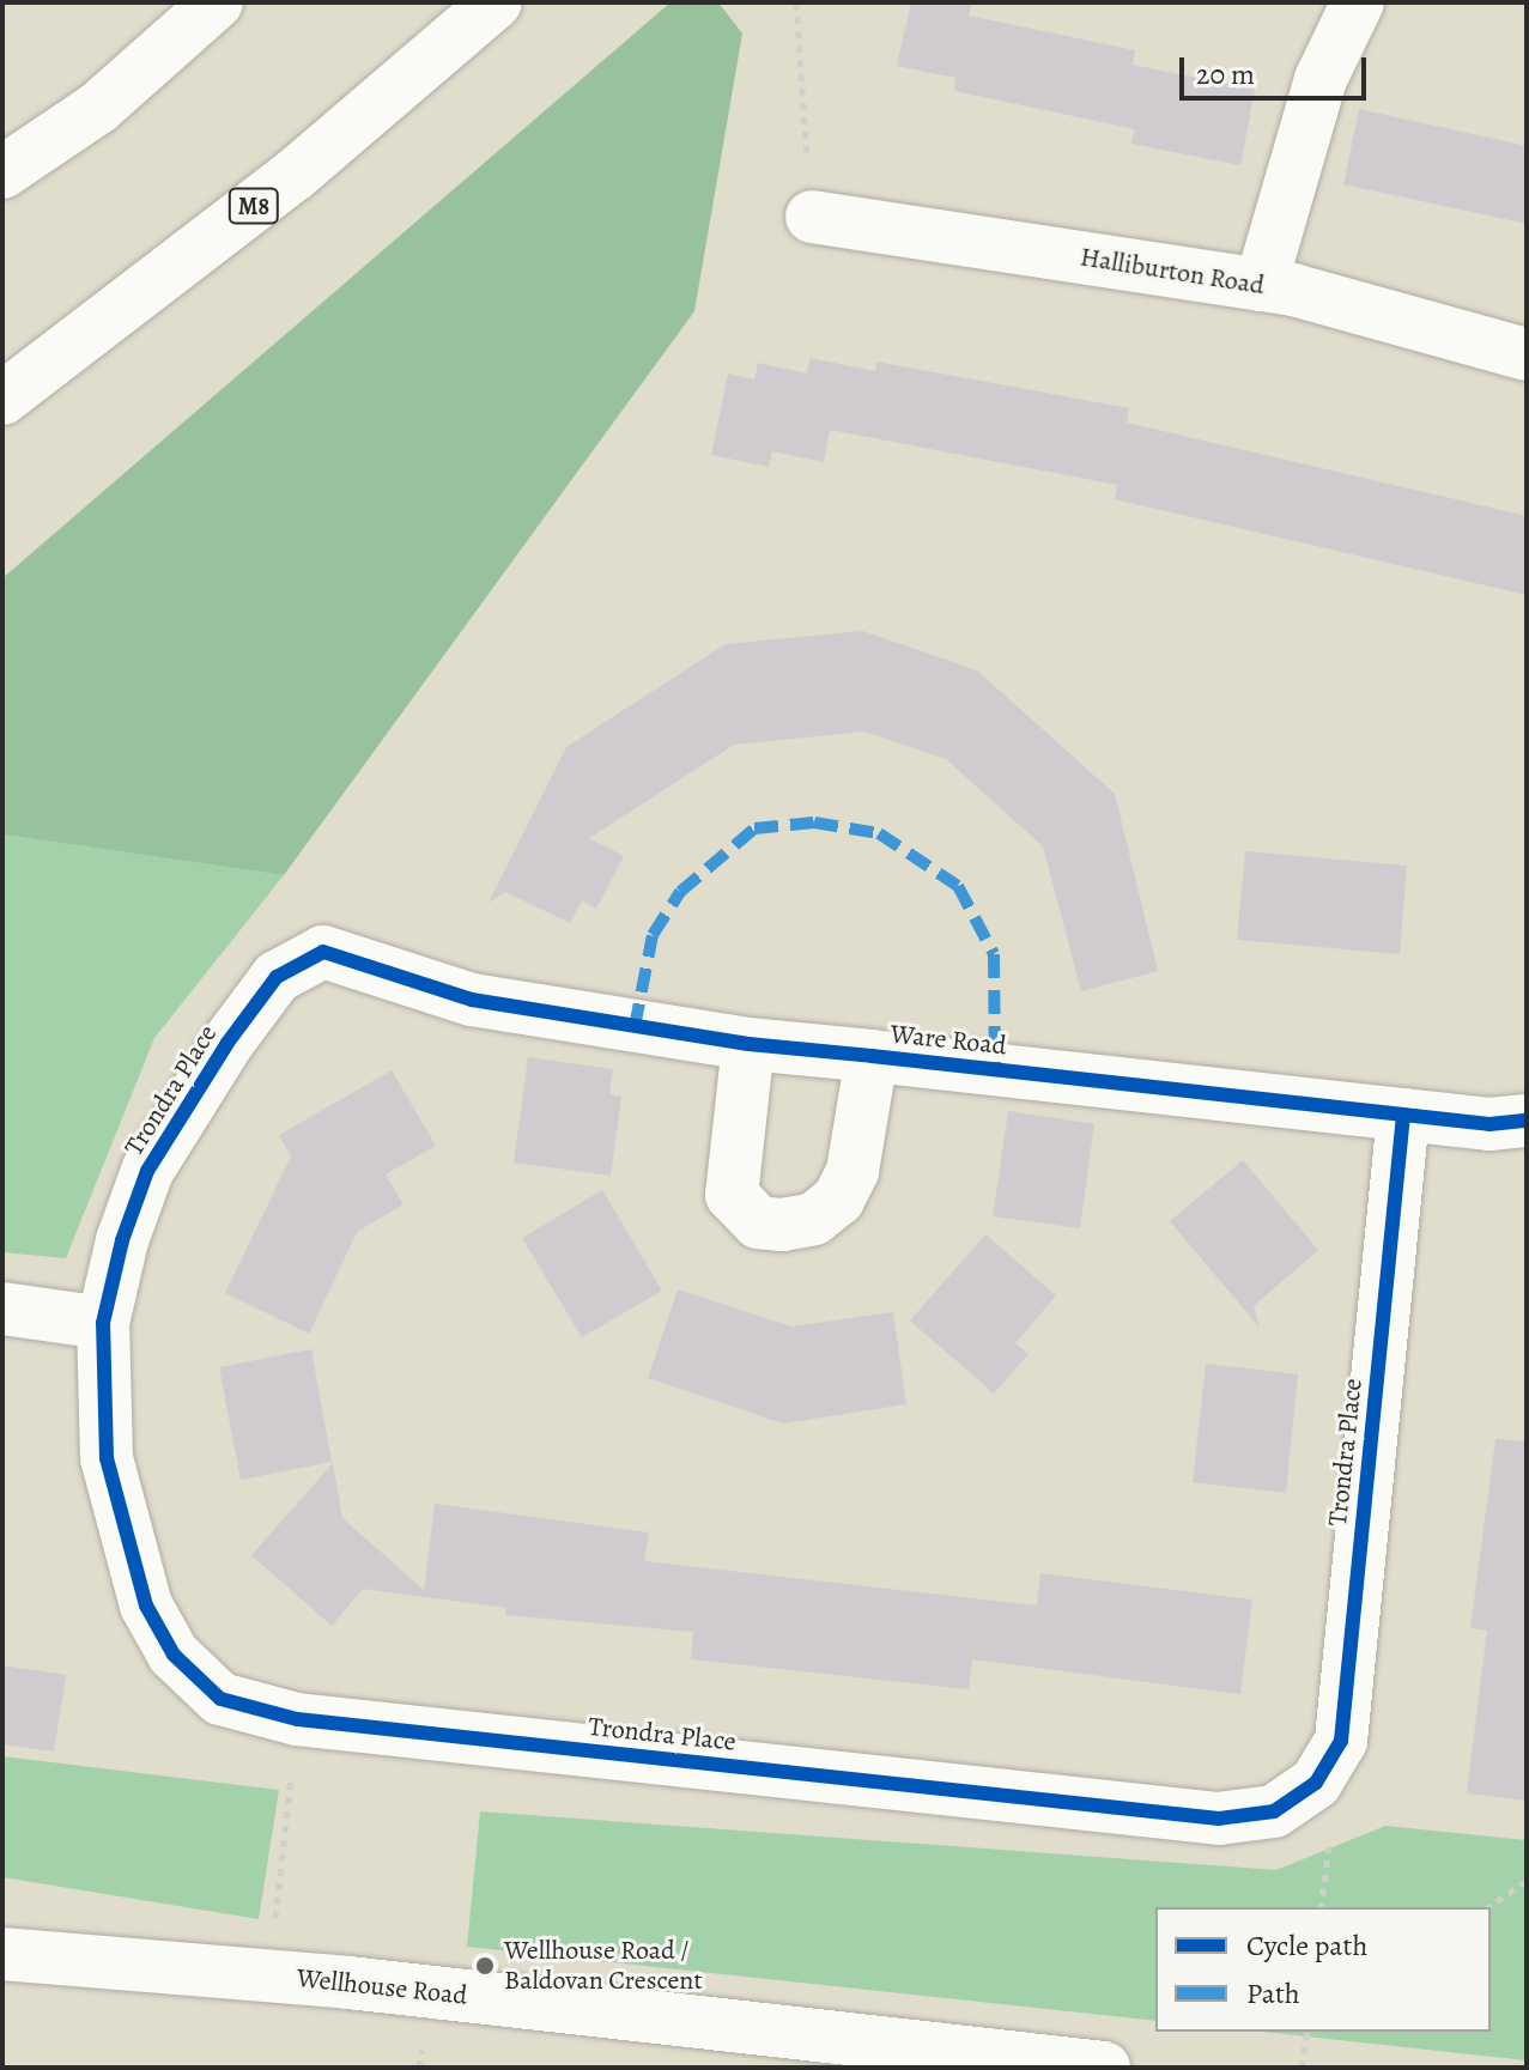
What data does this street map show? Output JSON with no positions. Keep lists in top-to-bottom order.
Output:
{
  "streets": {
    "main road": [
      "M8",
      "Halliburton Road",
      "Ware Road",
      "Trondra Place",
      "Wellhouse Road"
    ]
  },
  "crossings": [
    ["Ware Road", "Trondra Place"]
  ],
  "places": ["Wellhouse Road / Baldovan Crescent"],
  "legend": ["Cycle path", "Path"],
  "scale_bar": "20 m"
}
